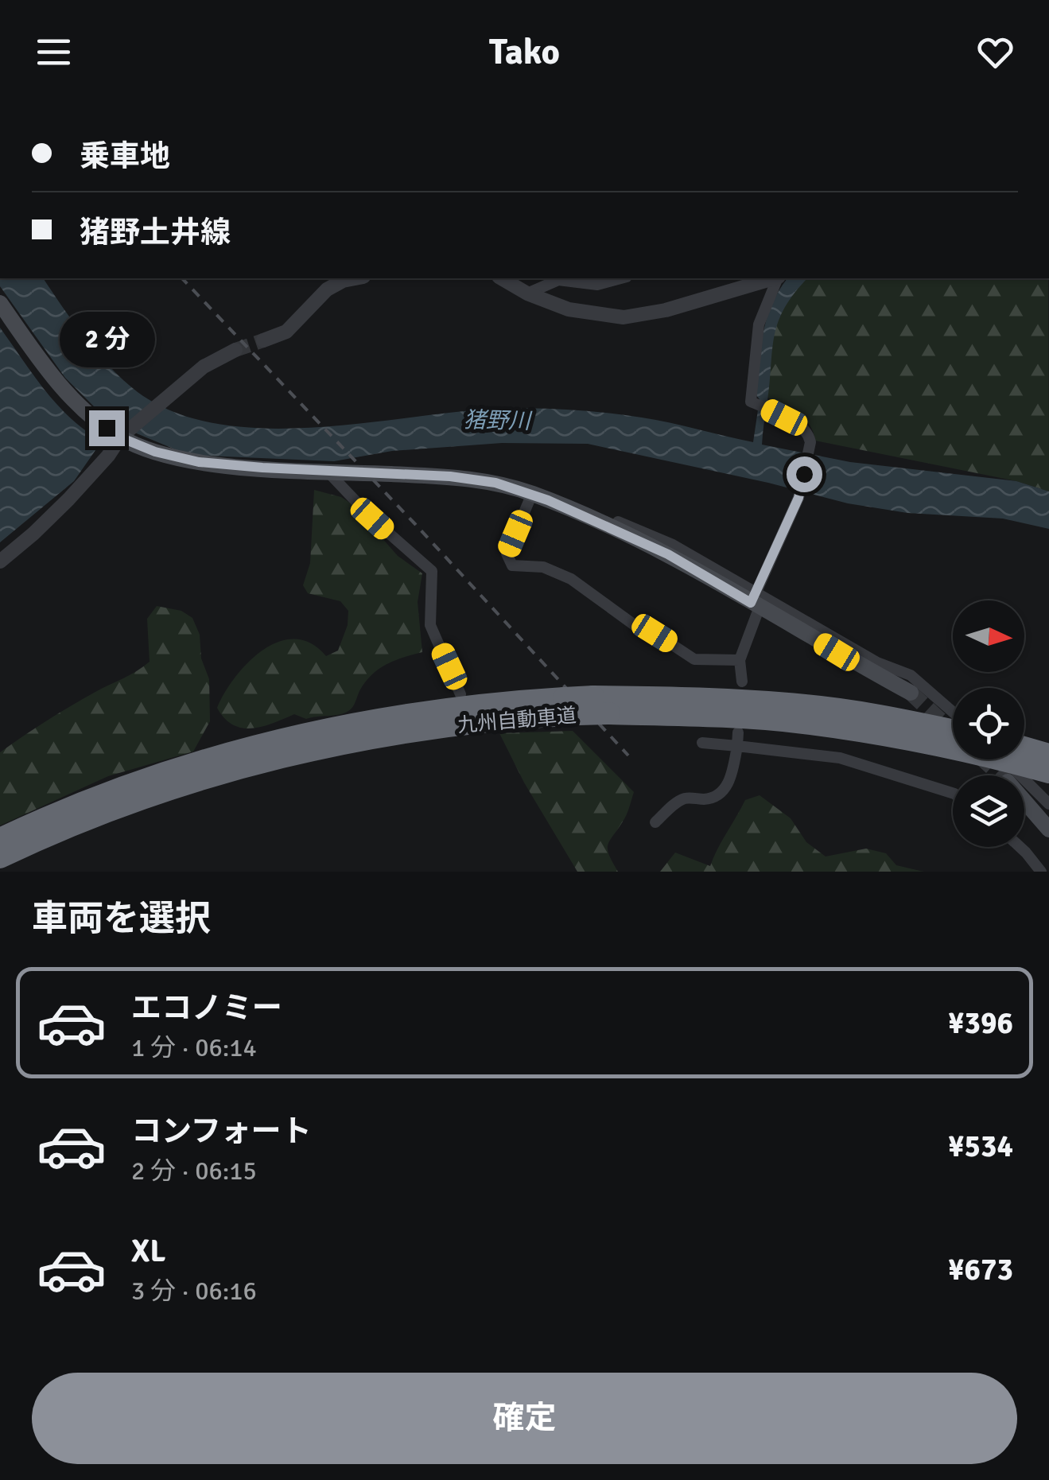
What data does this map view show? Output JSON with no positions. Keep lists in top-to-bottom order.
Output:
{
  "streets": {
    "highway": ["九州自動車道"]
  },
  "water": ["猪野川"],
  "north": "right",
  "page": {
    "header": "Tako",
    "banner": ["乗車地", "猪野土井線"],
    "bubble": "2 分",
    "heading": "車両を選択",
    "list": [
      {
        "name": "エコノミー",
        "note": "1 分 · 06:14",
        "value": "¥396"
      },
      {
        "name": "コンフォート",
        "note": "2 分 · 06:15",
        "value": "¥534"
      },
      {
        "name": "XL",
        "note": "3 分 · 06:16",
        "value": "¥673"
      }
    ],
    "buttons": "確定"
  }
}
